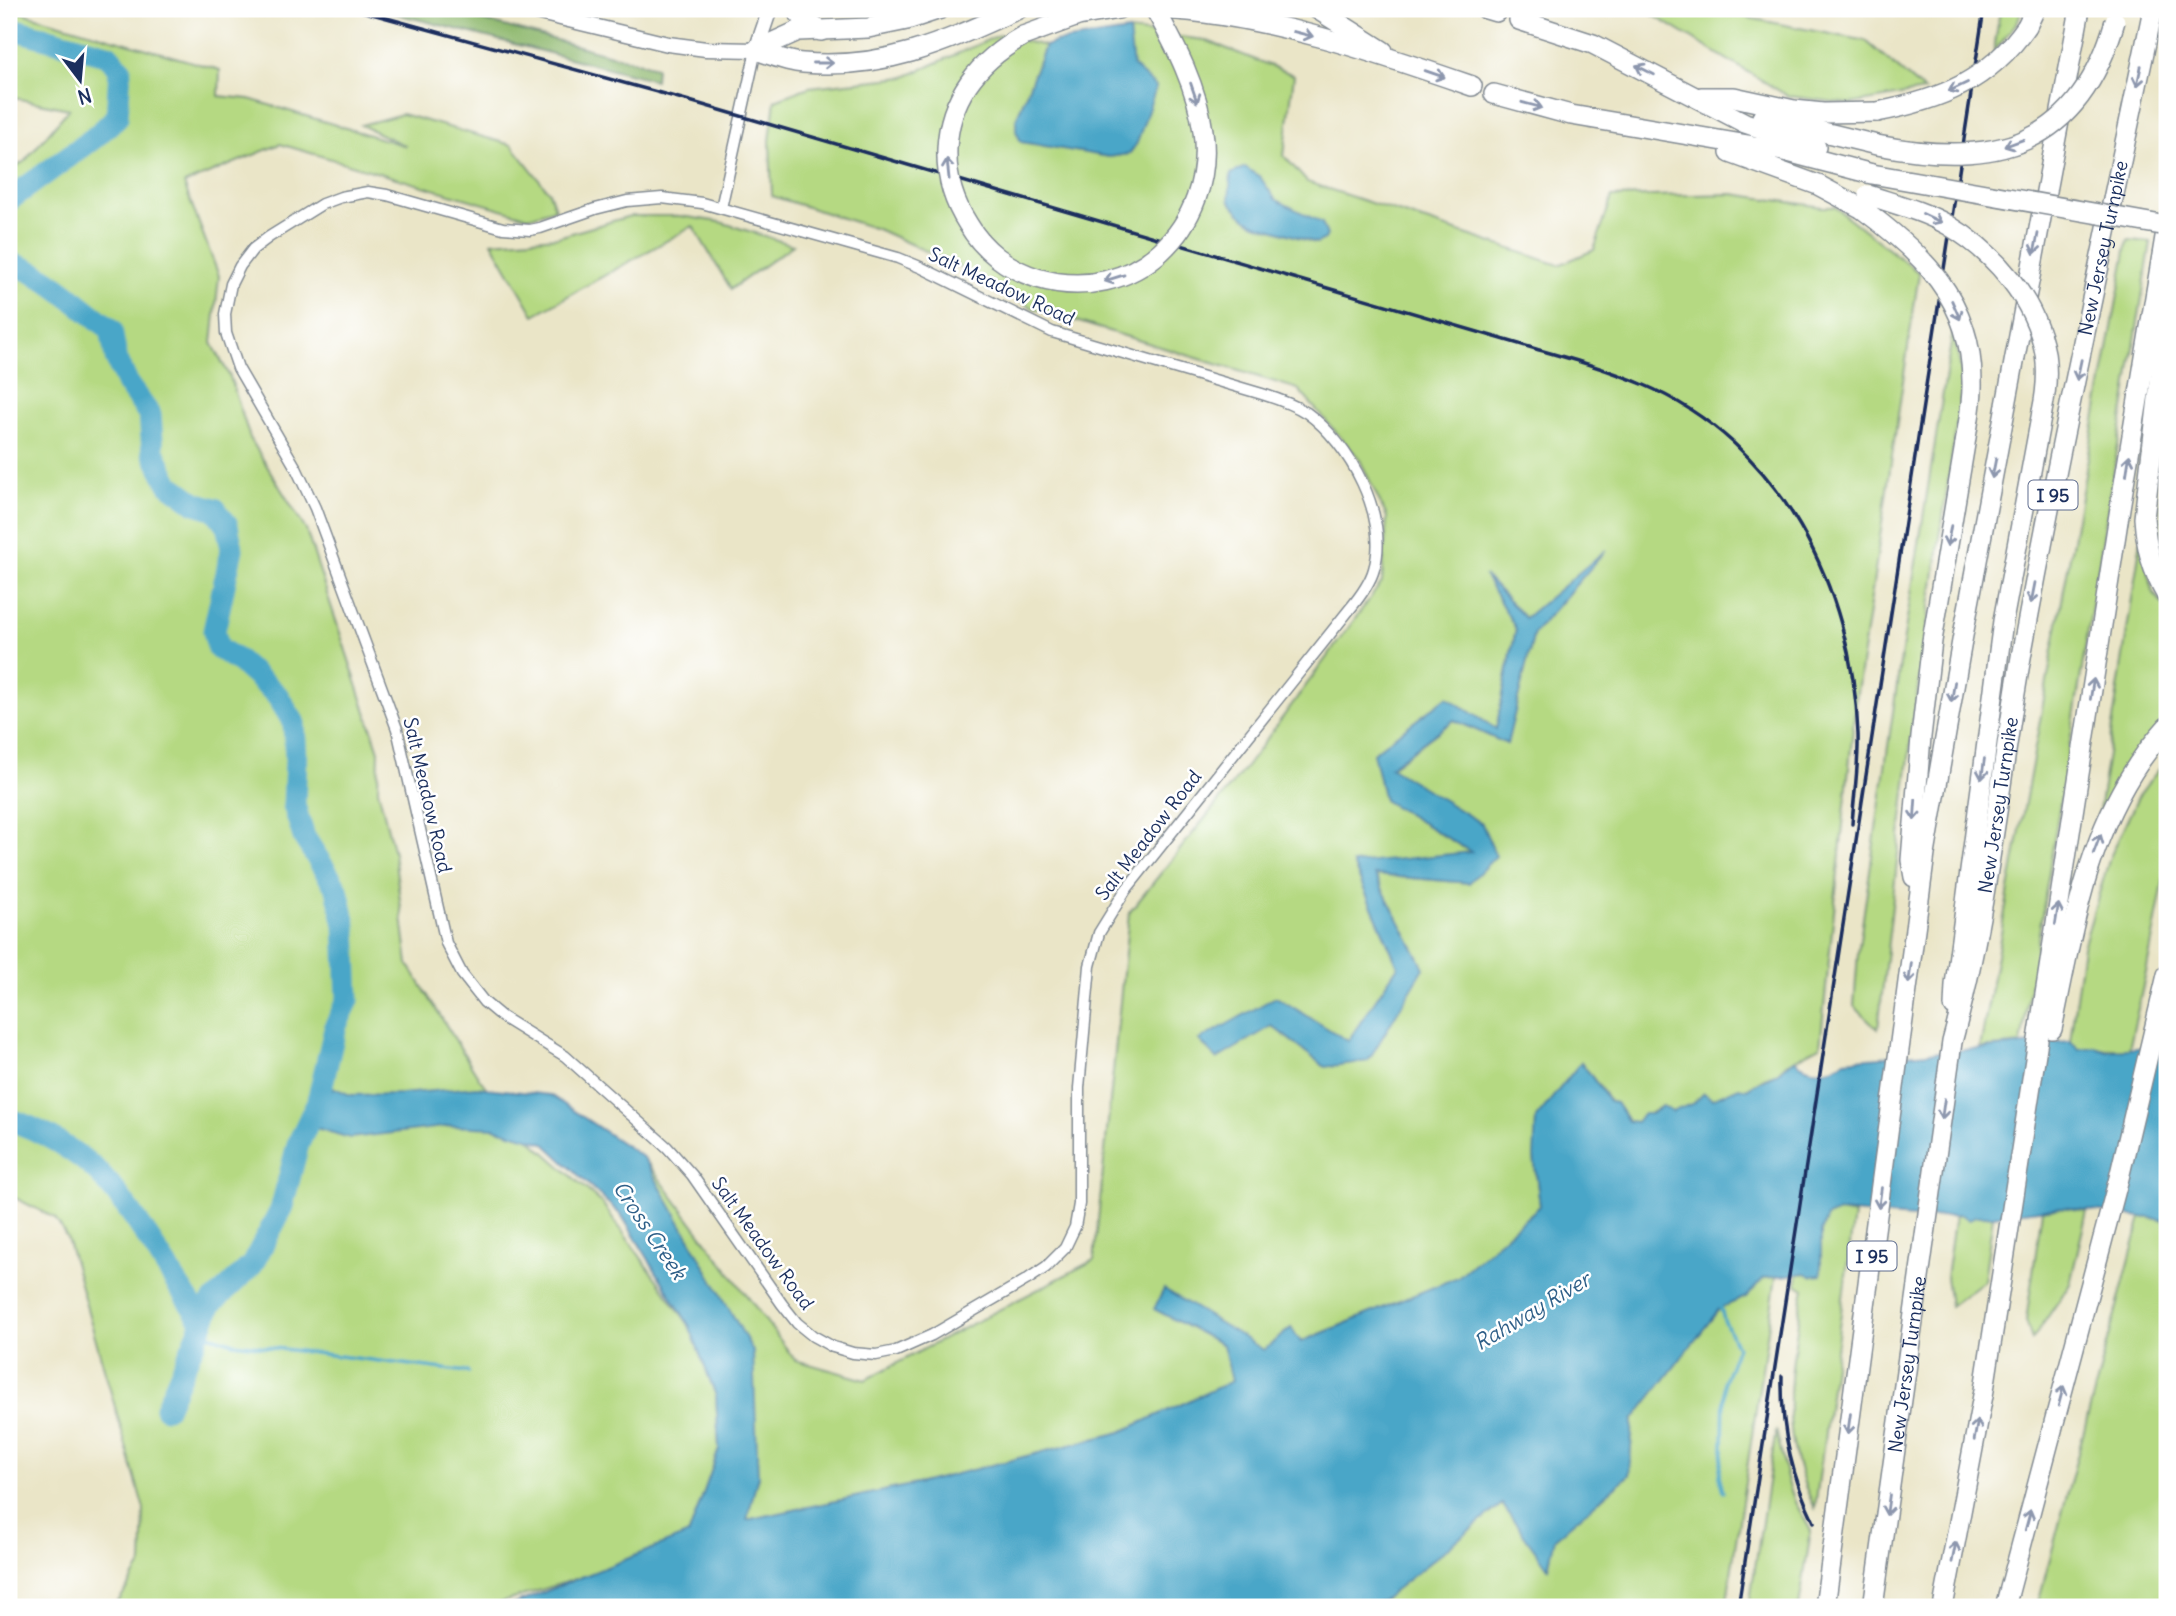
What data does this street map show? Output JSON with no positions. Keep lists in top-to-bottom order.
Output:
{
  "streets": {
    "highway": ["New Jersey Turnpike", "I 95"],
    "street": ["Salt Meadow Road"]
  },
  "water": ["Cross Creek", "Rahway River"],
  "north": "bottom"
}
